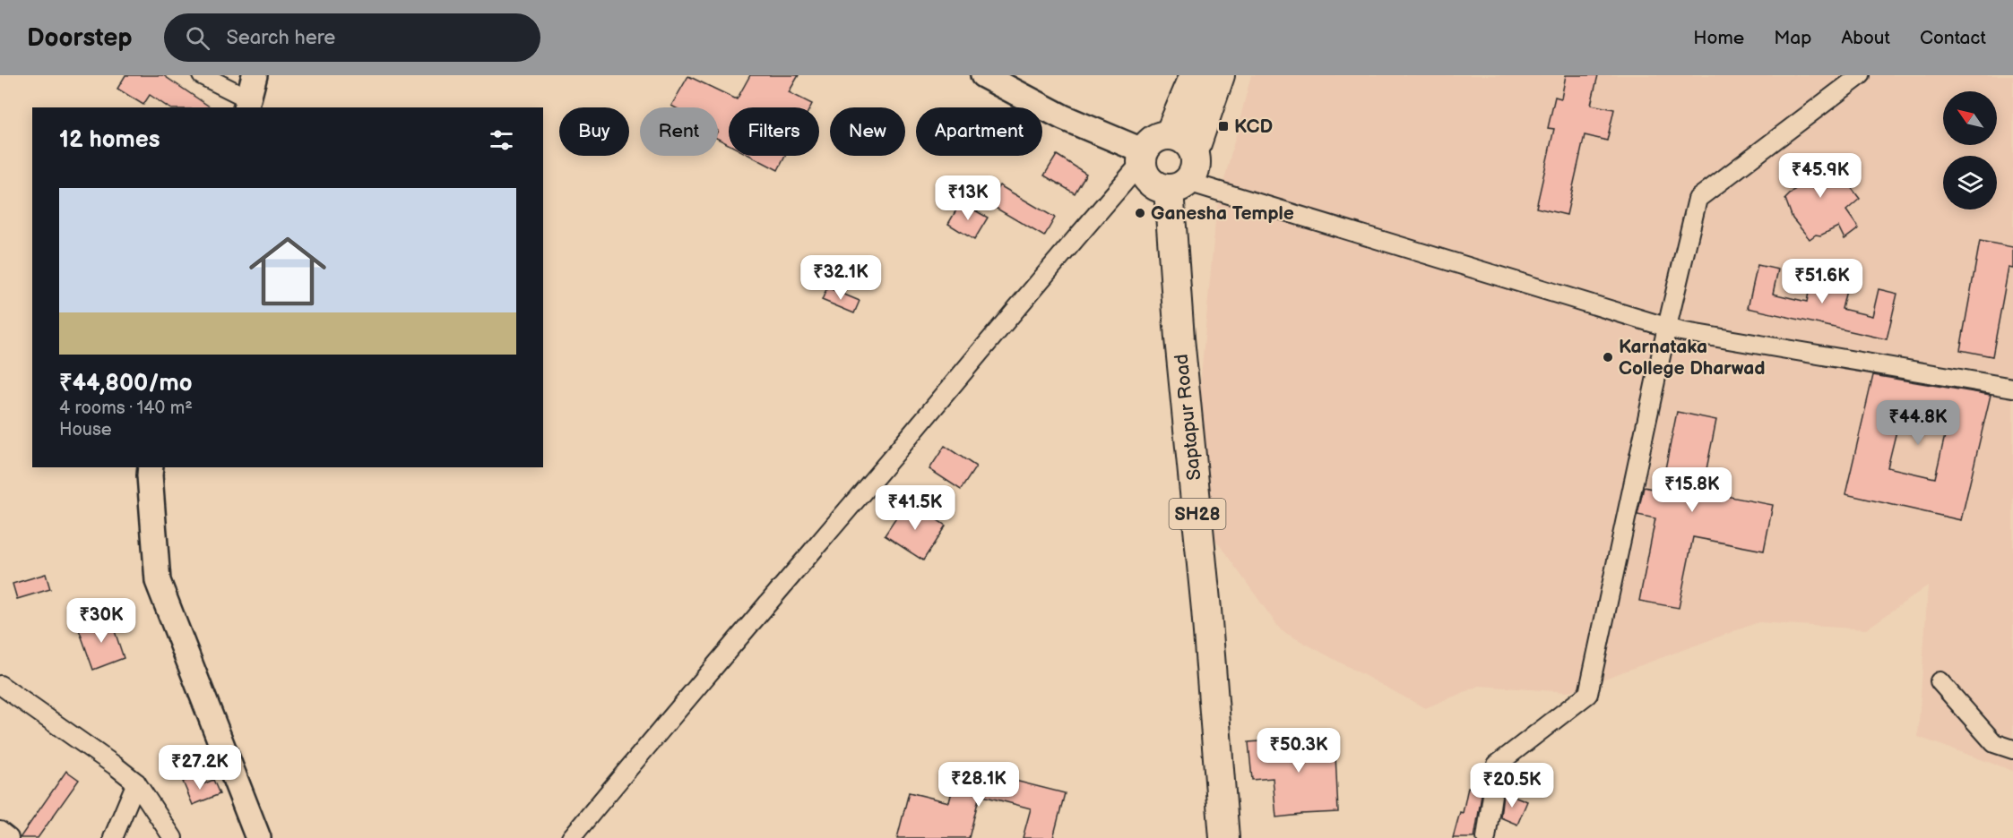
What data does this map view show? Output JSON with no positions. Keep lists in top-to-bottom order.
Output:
{
  "streets": {
    "main road": ["Saptapur Road", "SH28"]
  },
  "places": {
    "transit": ["KCD"],
    "other": ["Ganesha Temple", "Karnataka College Dharwad"]
  },
  "north": "top left",
  "page": {
    "header": "Doorstep",
    "search": "Search here",
    "nav": [
      "Home",
      "Map",
      "About",
      "Contact"
    ],
    "chip": [
      "Buy",
      "Rent",
      "Filters",
      "New",
      "Apartment"
    ],
    "heading": "12 homes",
    "price": [
      "₹45.9K",
      "₹13K",
      "₹32.1K",
      "₹51.6K",
      "₹44.8K",
      "₹15.8K",
      "₹41.5K",
      "₹30K",
      "₹50.3K",
      "₹27.2K",
      "₹28.1K",
      "₹20.5K"
    ],
    "list": [
      {
        "name": "₹44,800/mo",
        "note": "4 rooms · 140 m² · House"
      }
    ]
  }
}
